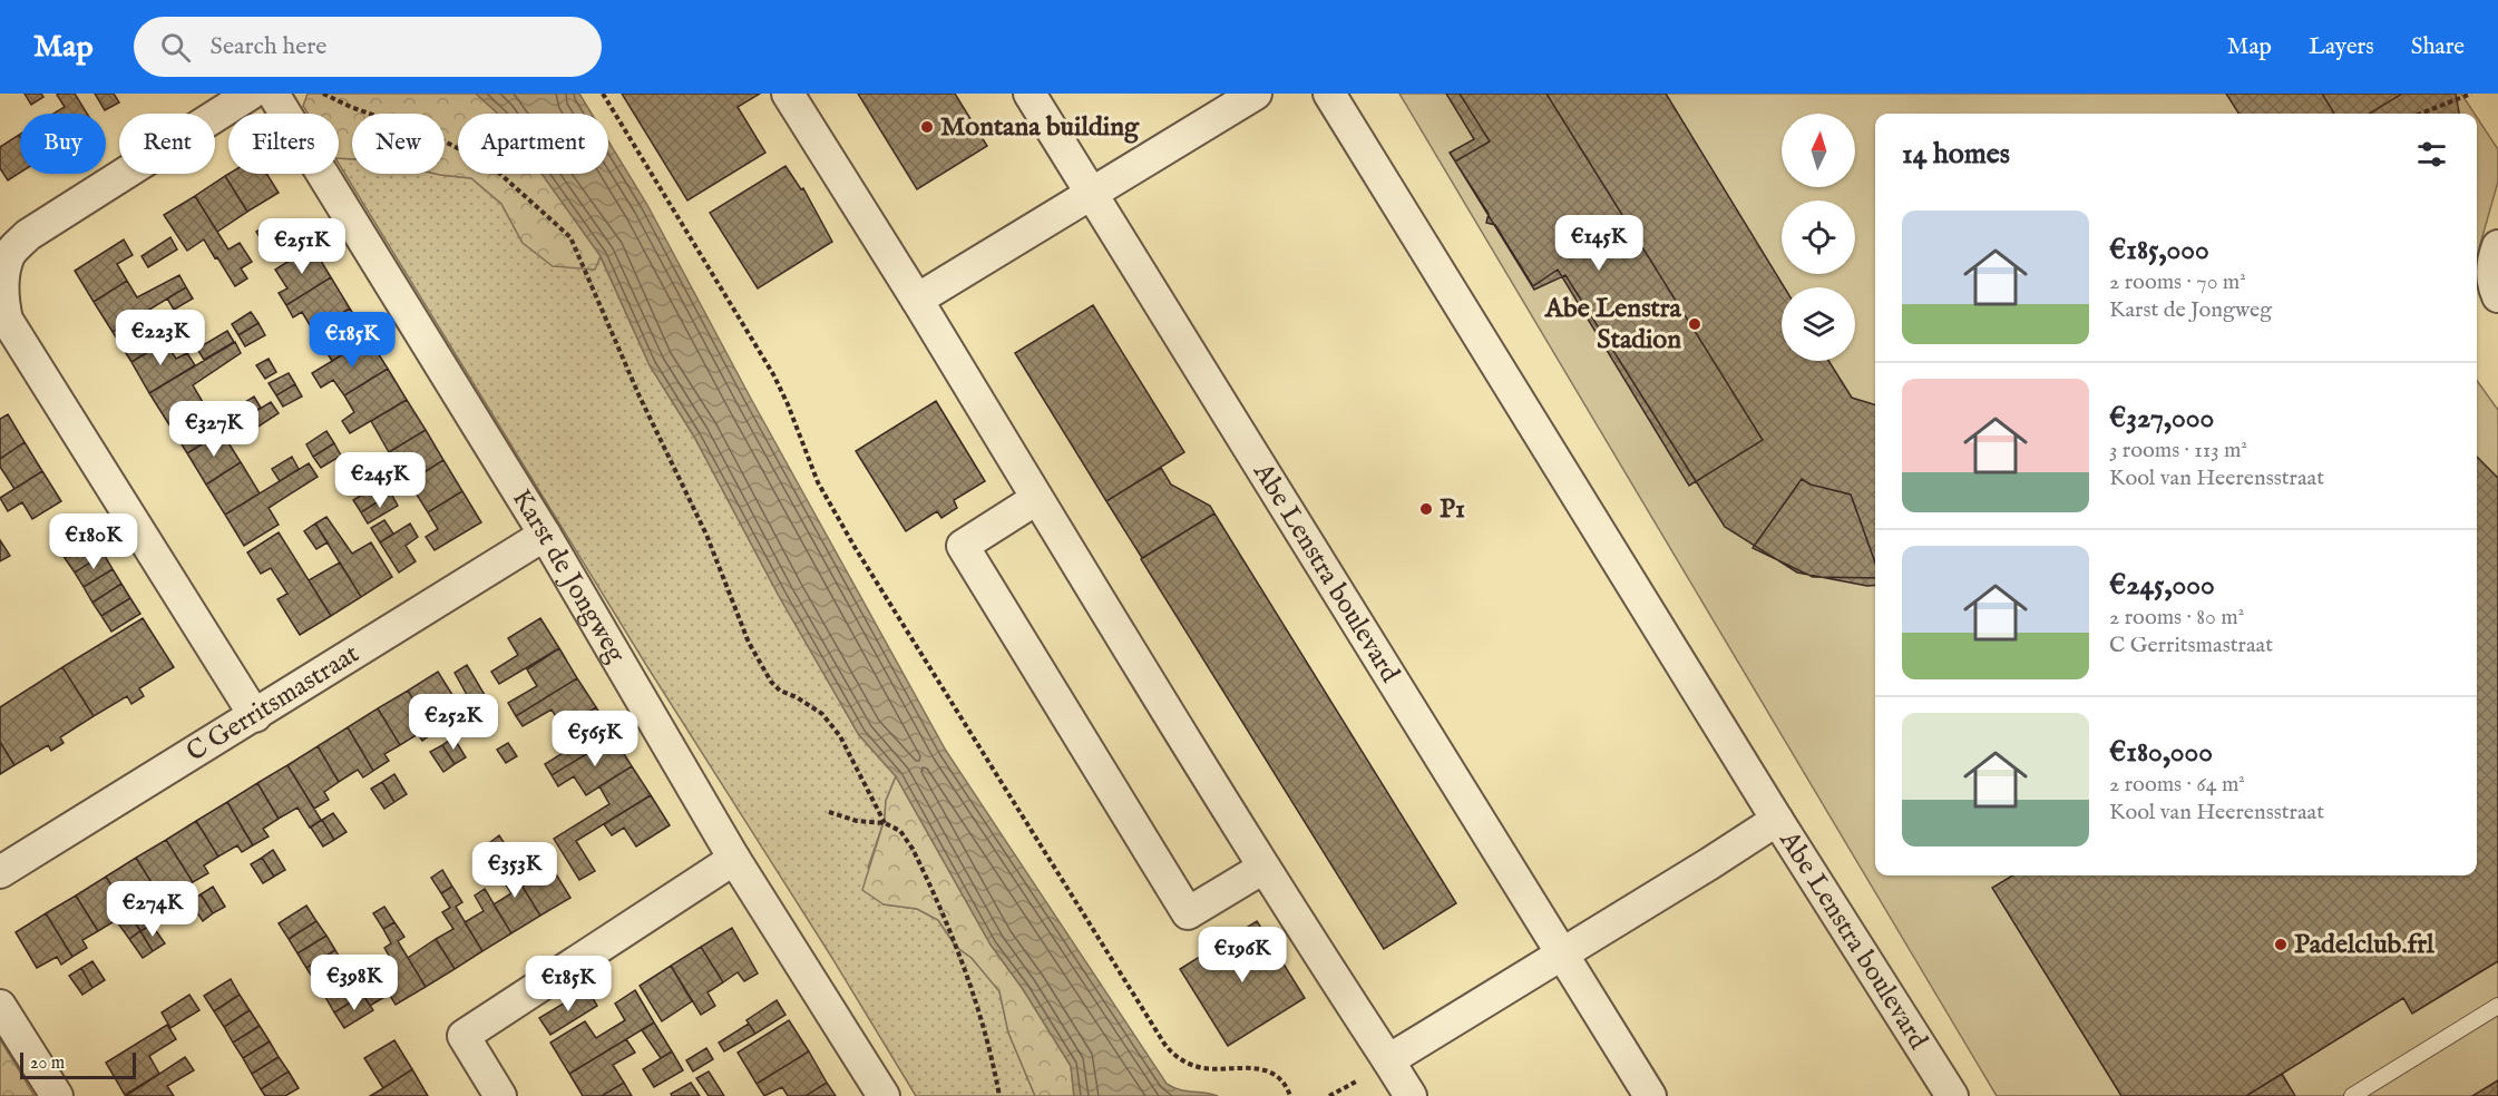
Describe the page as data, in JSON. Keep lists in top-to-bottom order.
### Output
{
  "streets": {
    "street": ["Abe Lenstra boulevard", "Karst de Jongweg", "C Gerritsmastraat"]
  },
  "crossings": [
    ["Karst de Jongweg", "C Gerritsmastraat"]
  ],
  "places": [
    "Montana building",
    "Abe Lenstra Stadion",
    "P1",
    "Padelclub.frl"
  ],
  "scale_bar": "20 m",
  "north": "top",
  "page": {
    "header": "Map",
    "search": "Search here",
    "nav": ["Map", "Layers", "Share"],
    "chip": [
      "Buy",
      "Rent",
      "Filters",
      "New",
      "Apartment"
    ],
    "heading": "14 homes",
    "list": [
      {
        "name": "€185,000",
        "note": "2 rooms · 70 m² · Karst de Jongweg"
      },
      {
        "name": "€327,000",
        "note": "3 rooms · 113 m² · Kool van Heerensstraat"
      },
      {
        "name": "€245,000",
        "note": "2 rooms · 80 m² · C Gerritsmastraat"
      },
      {
        "name": "€180,000",
        "note": "2 rooms · 64 m² · Kool van Heerensstraat"
      }
    ],
    "price": [
      "€145K",
      "€251K",
      "€223K",
      "€185K",
      "€327K",
      "€245K",
      "€180K",
      "€252K",
      "€565K",
      "€353K",
      "€274K",
      "€196K",
      "€398K",
      "€185K"
    ],
    "scale": "20 m"
  }
}
